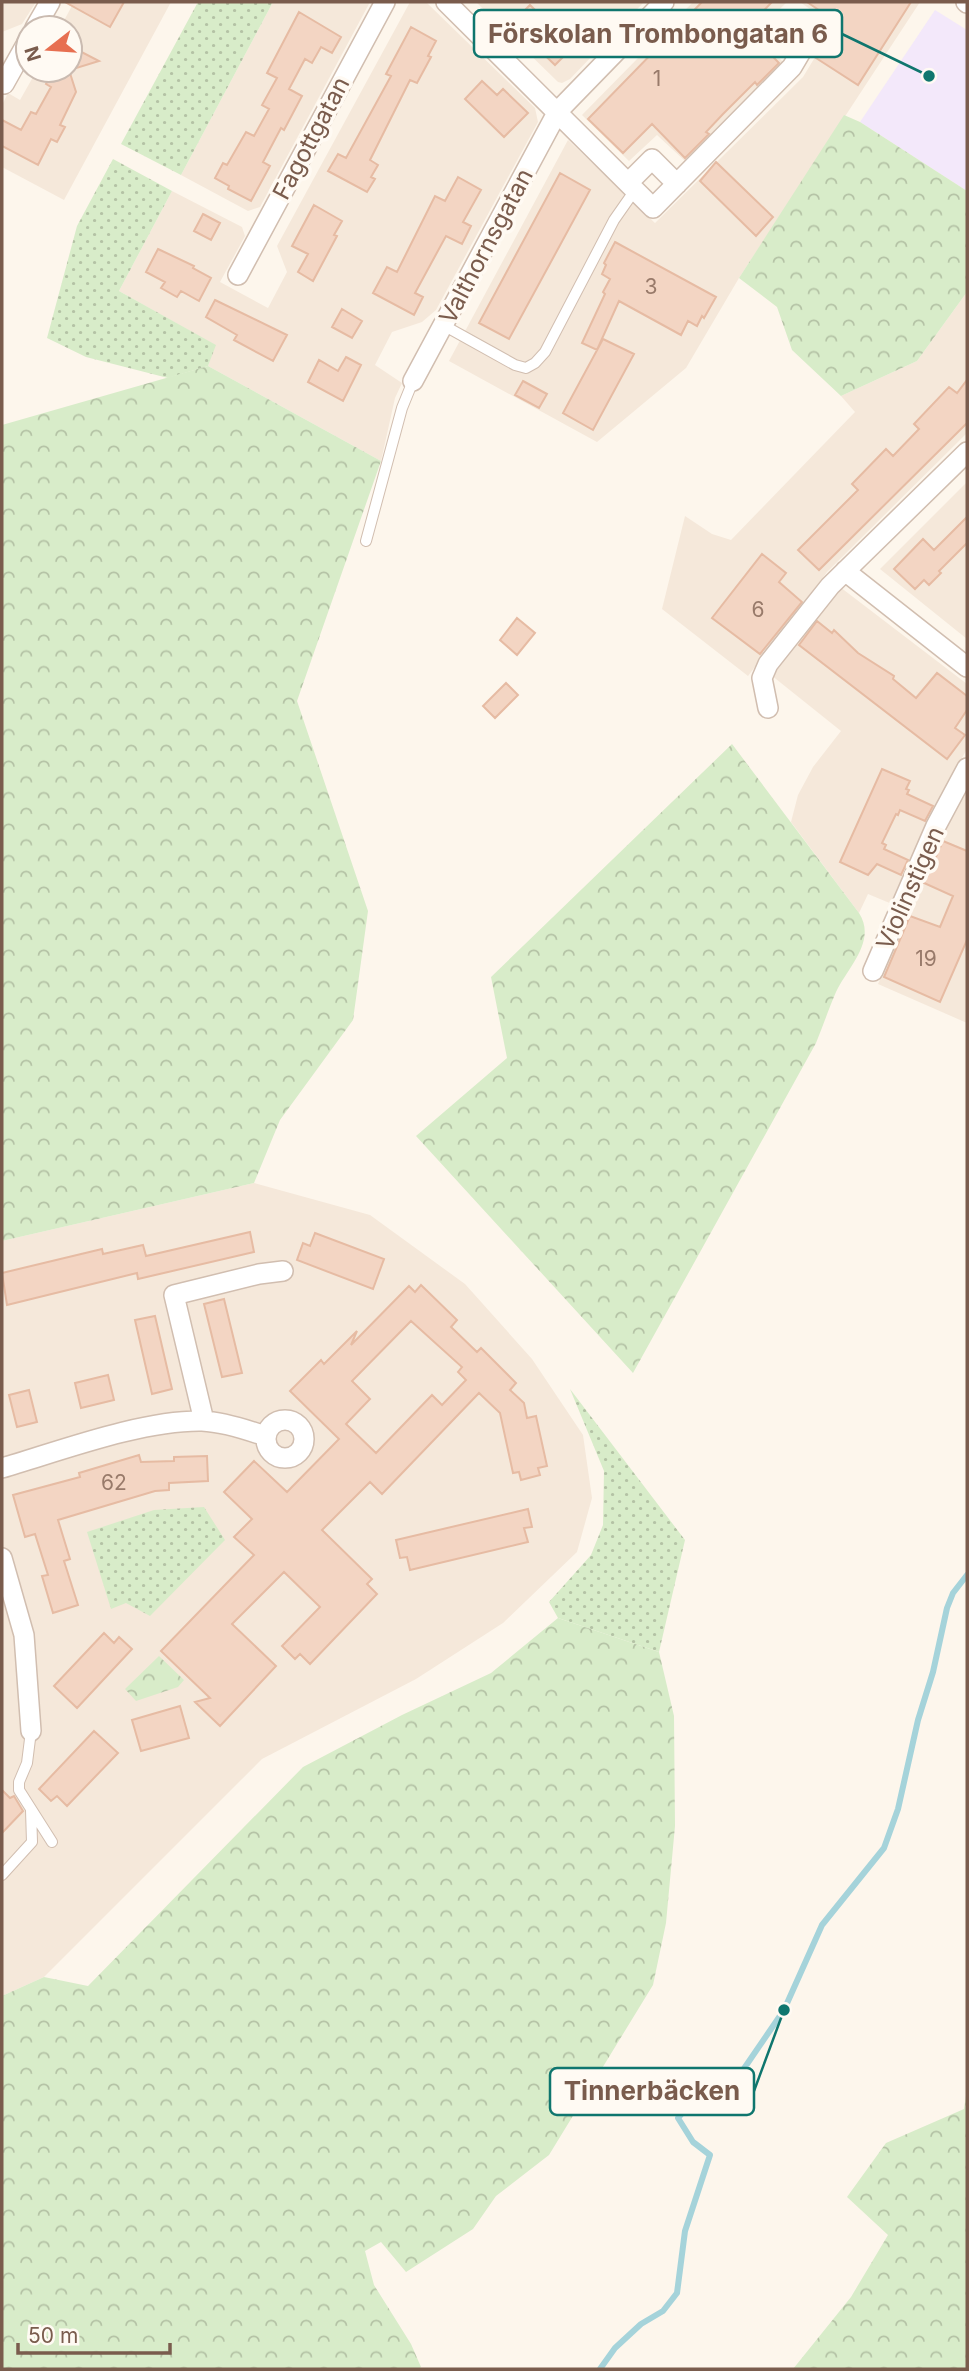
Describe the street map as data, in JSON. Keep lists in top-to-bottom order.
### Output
{
  "streets": {
    "street": ["Fagottgatan", "Valthornsgatan", "Violinstigen"]
  },
  "places": ["Förskolan Trombongatan 6", "Tinnerbäcken"],
  "house_numbers": [
    "1",
    "3",
    "6",
    "19",
    "62"
  ],
  "scale_bar": "50 m",
  "north": "left"
}
